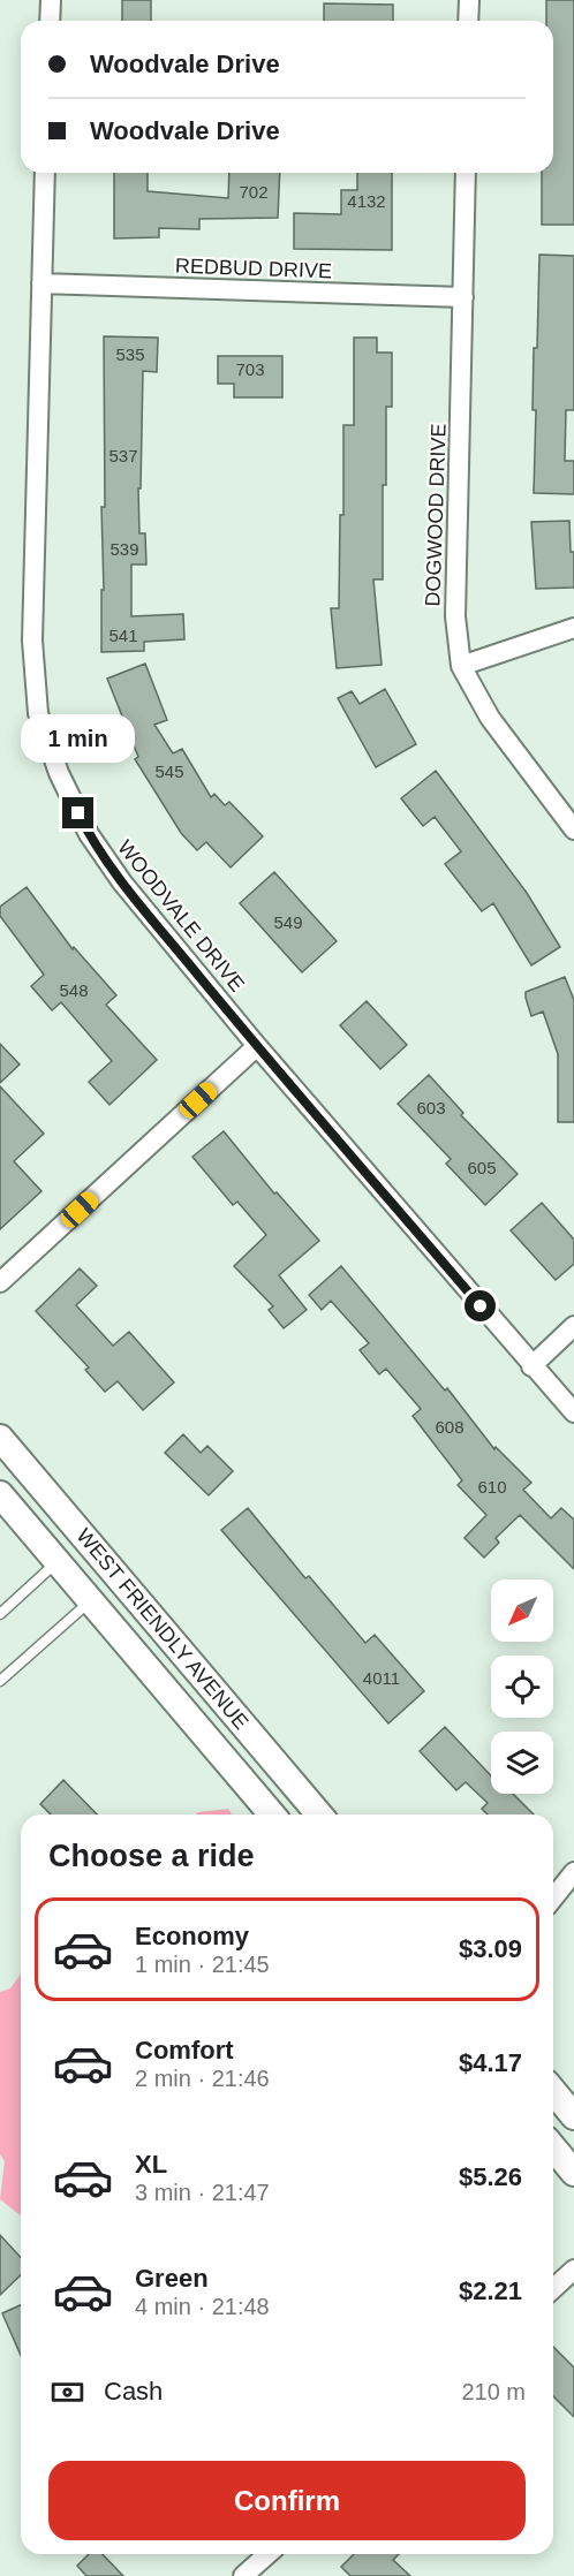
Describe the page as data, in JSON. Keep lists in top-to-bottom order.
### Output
{
  "streets": {
    "main road": ["WEST FRIENDLY AVENUE"],
    "street": ["REDBUD DRIVE", "DOGWOOD DRIVE", "WOODVALE DRIVE"]
  },
  "crossings": [
    ["REDBUD DRIVE", "DOGWOOD DRIVE"],
    ["REDBUD DRIVE", "WOODVALE DRIVE"]
  ],
  "house_numbers": [
    "702",
    "4132",
    "535",
    "703",
    "537",
    "539",
    "541",
    "545",
    "549",
    "548",
    "603",
    "605",
    "608",
    "610",
    "4011"
  ],
  "north": "bottom left",
  "page": {
    "banner": ["Woodvale Drive", "Woodvale Drive"],
    "bubble": "1 min",
    "heading": "Choose a ride",
    "list": [
      {
        "name": "Economy",
        "note": "1 min · 21:45",
        "value": "$3.09"
      },
      {
        "name": "Comfort",
        "note": "2 min · 21:46",
        "value": "$4.17"
      },
      {
        "name": "XL",
        "note": "3 min · 21:47",
        "value": "$5.26"
      },
      {
        "name": "Green",
        "note": "4 min · 21:48",
        "value": "$2.21"
      }
    ],
    "pay": ["Cash", "210 m"],
    "buttons": "Confirm"
  }
}
